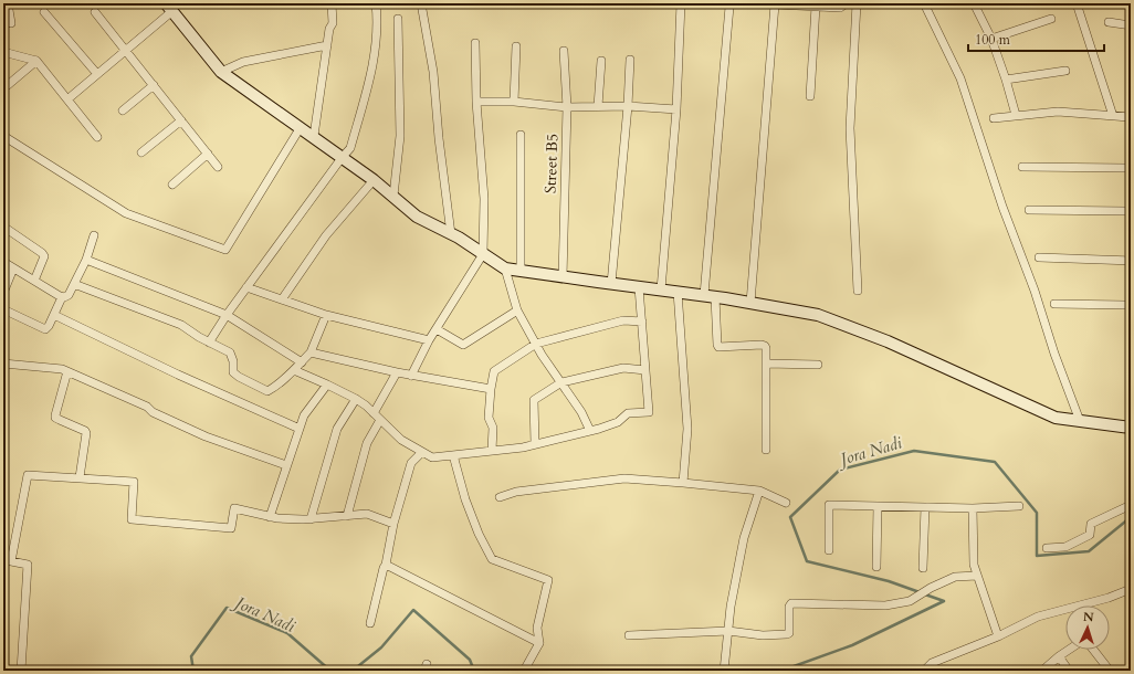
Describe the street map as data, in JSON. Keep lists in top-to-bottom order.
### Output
{
  "streets": {
    "street": ["Street B5"]
  },
  "water": ["Jora Nadi"],
  "scale_bar": "100 m",
  "north": "top"
}
